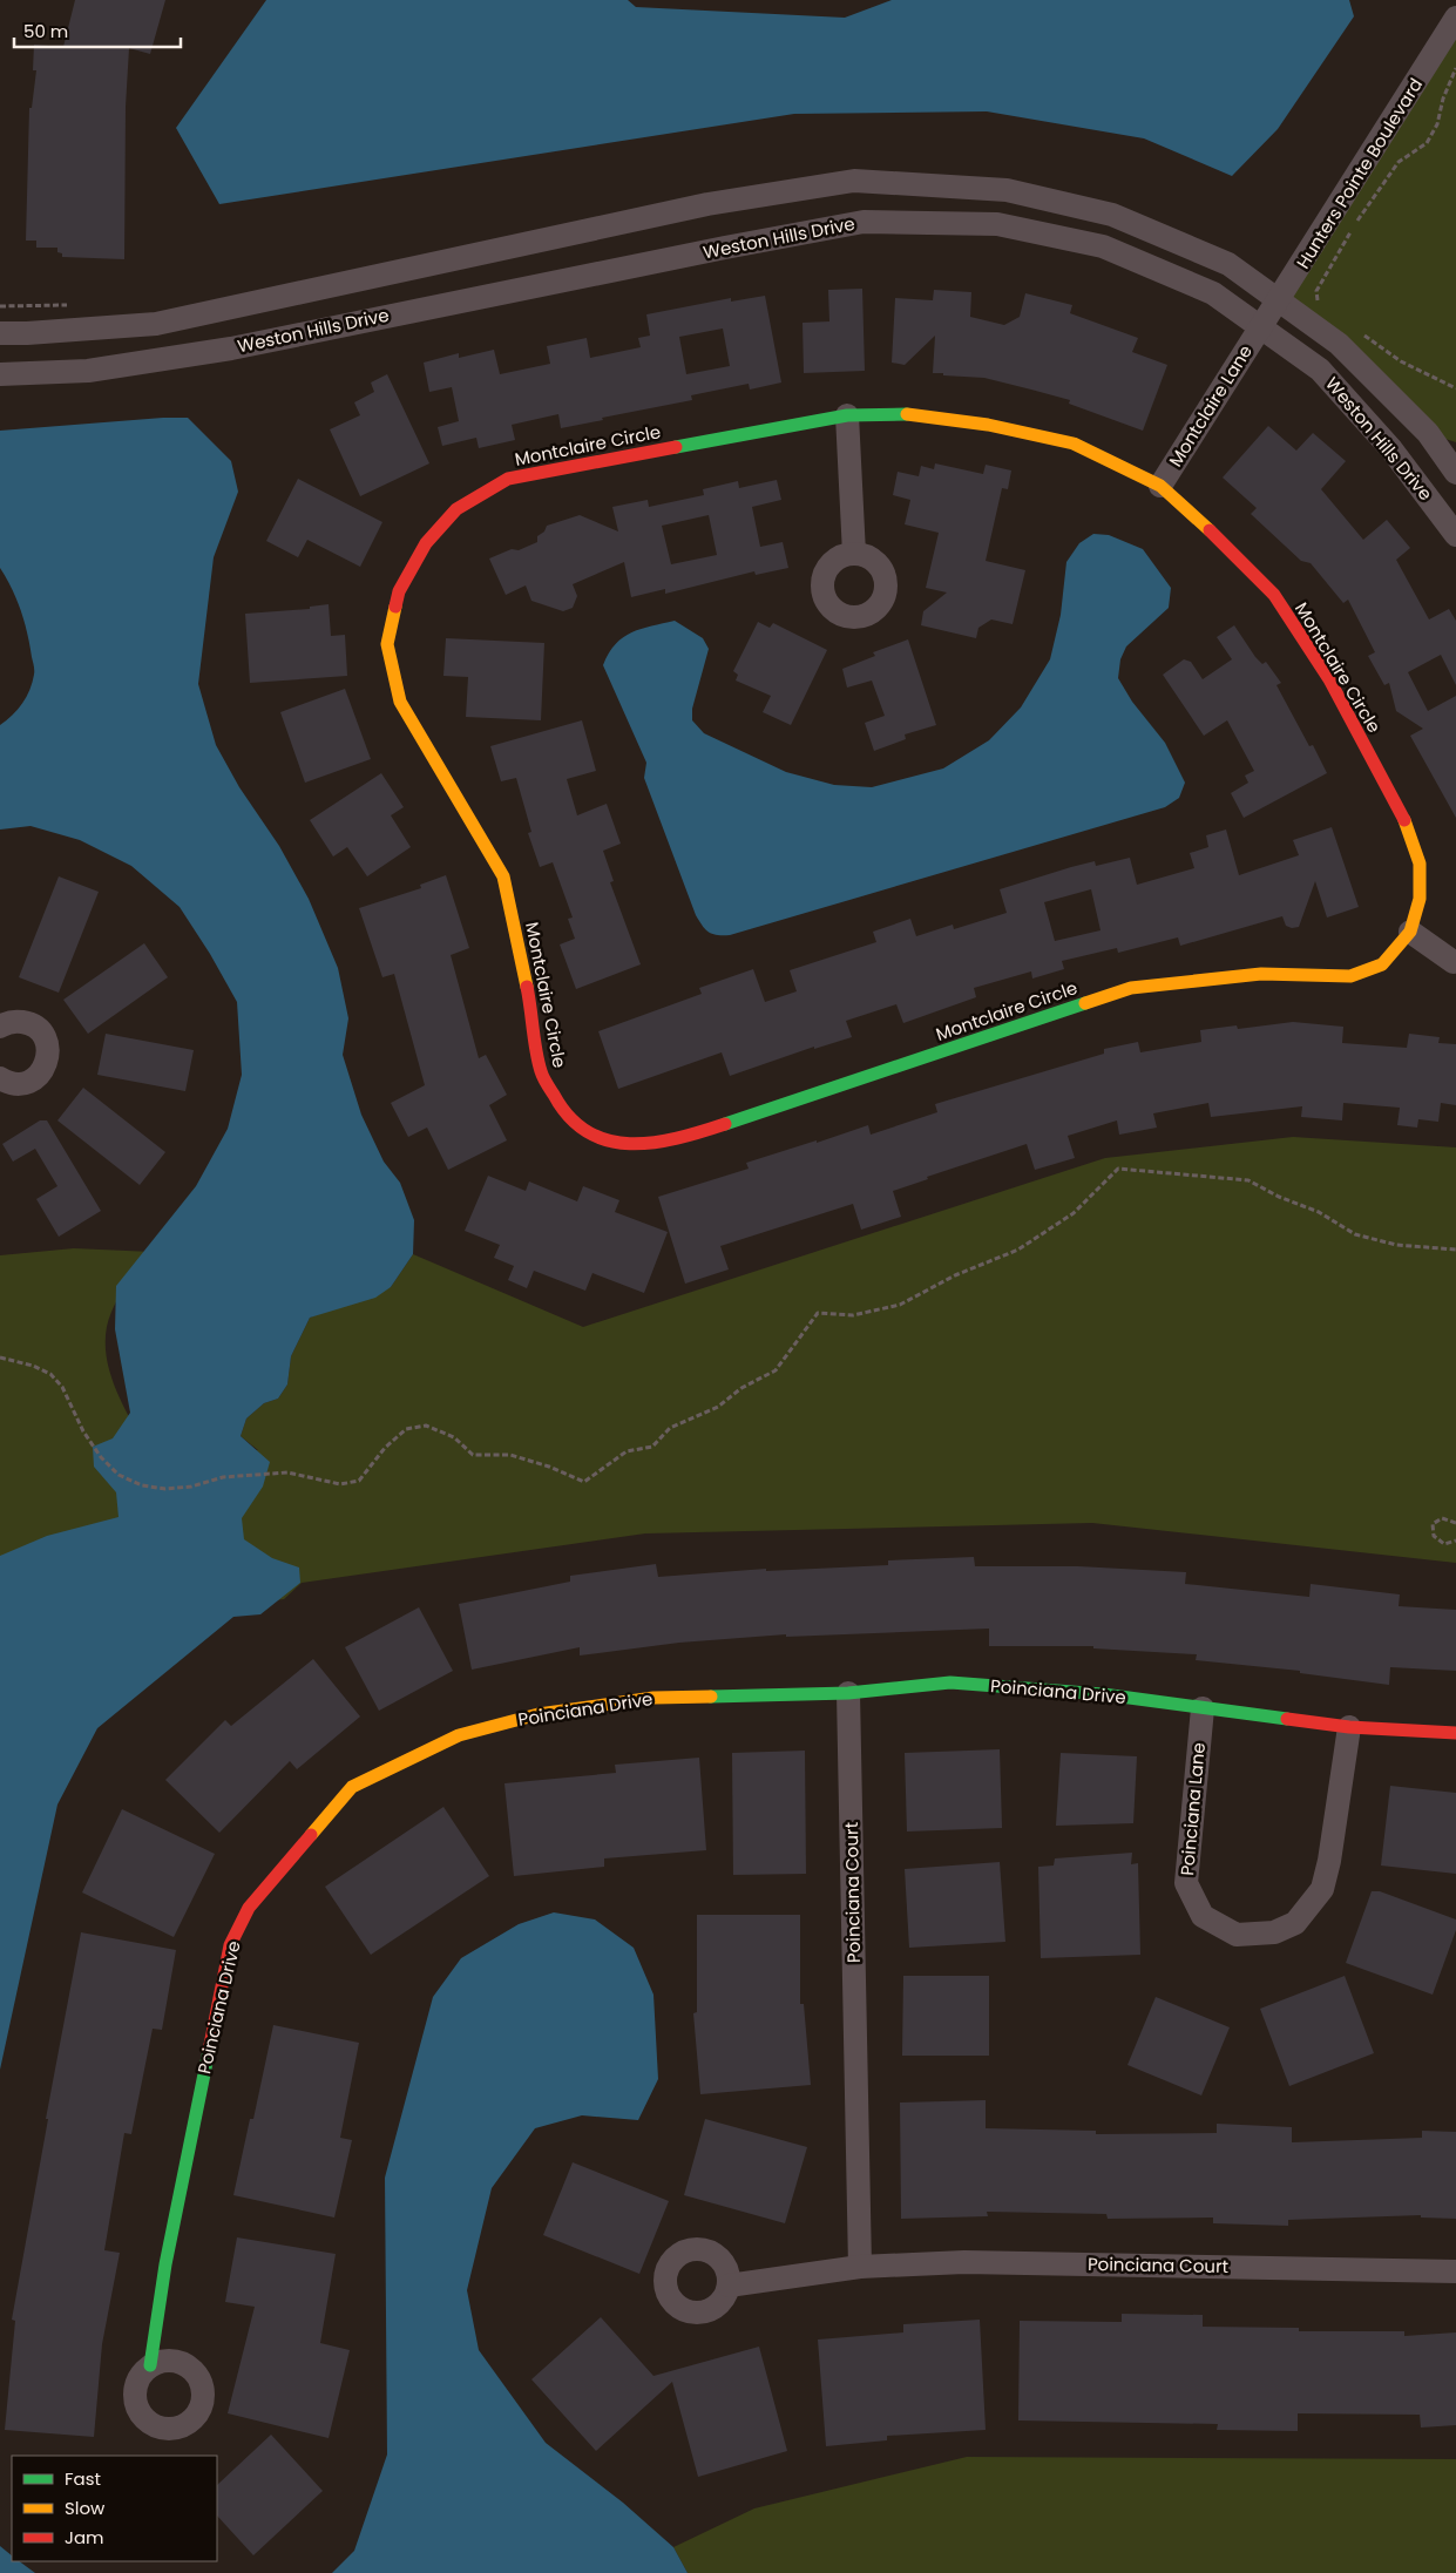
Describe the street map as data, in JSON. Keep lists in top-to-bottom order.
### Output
{
  "streets": {
    "street": [
      "Hunters Pointe Boulevard",
      "Weston Hills Drive",
      "Montclaire Lane",
      "Montclaire Circle",
      "Poinciana Drive",
      "Poinciana Lane",
      "Poinciana Court"
    ]
  },
  "crossings": [
    ["Hunters Pointe Boulevard", "Weston Hills Drive"],
    ["Hunters Pointe Boulevard", "Montclaire Lane"],
    ["Weston Hills Drive", "Montclaire Lane"],
    ["Montclaire Lane", "Montclaire Circle"],
    ["Poinciana Drive", "Poinciana Lane"],
    ["Poinciana Drive", "Poinciana Court"]
  ],
  "legend": ["Fast", "Slow", "Jam"],
  "scale_bar": "50 m"
}
